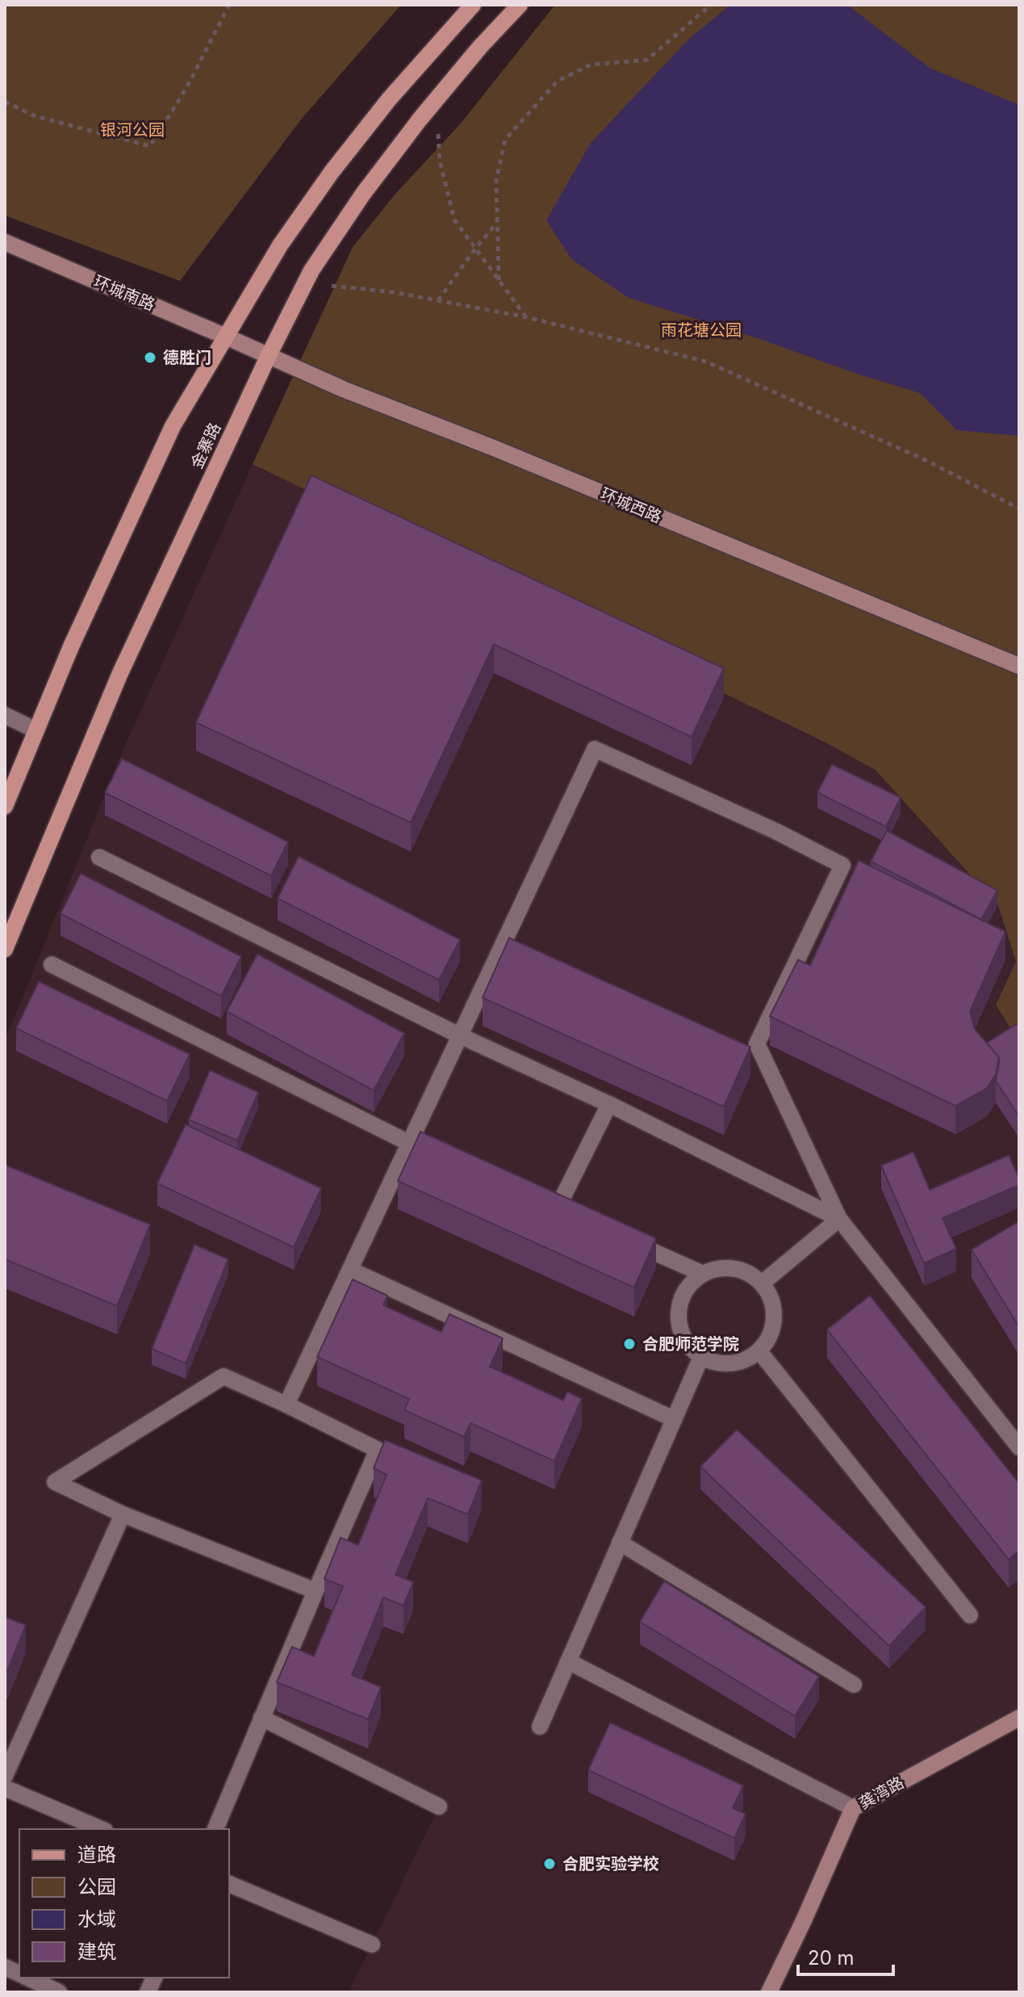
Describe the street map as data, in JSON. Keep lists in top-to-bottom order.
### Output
{
  "streets": {
    "main road": ["金寨路"],
    "street": ["环城南路", "环城西路", "龚湾路"]
  },
  "crossings": [
    ["环城南路", "环城西路"],
    ["金寨路", "环城西路"]
  ],
  "parks": ["银河公园", "雨花塘公园"],
  "places": ["德胜门", "合肥师范学院", "合肥实验学校"],
  "legend": [
    "道路",
    "公园",
    "水域",
    "建筑"
  ],
  "scale_bar": "20 m"
}
